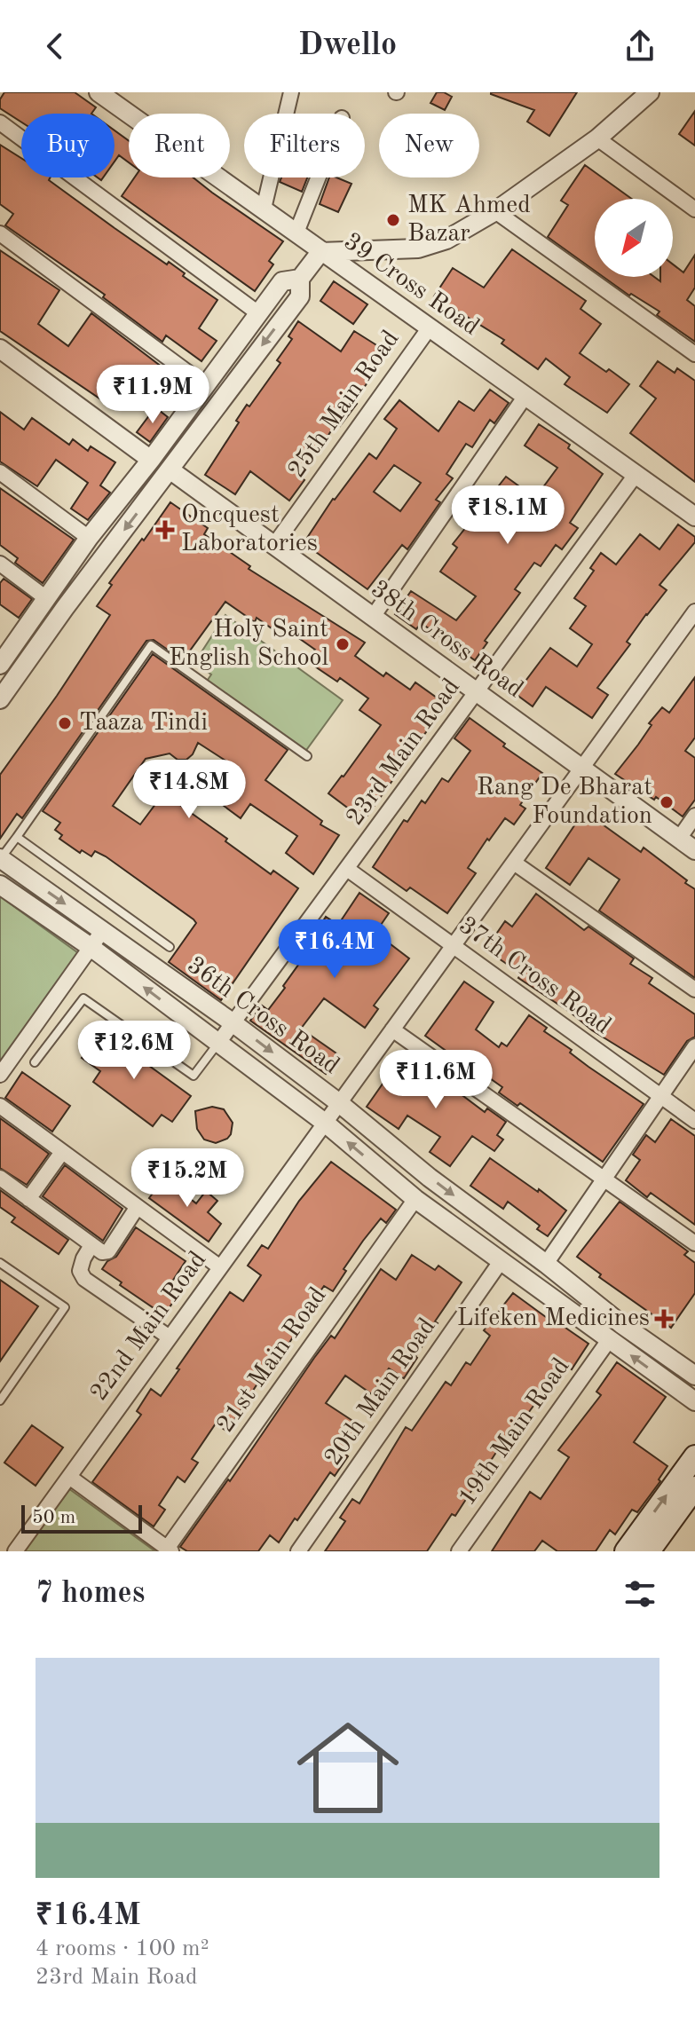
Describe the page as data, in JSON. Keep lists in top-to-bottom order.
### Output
{
  "streets": {
    "street": [
      "39 Cross Road",
      "25th Main Road",
      "38th Cross Road",
      "23rd Main Road",
      "37th Cross Road",
      "36th Cross Road",
      "22nd Main Road",
      "21st Main Road",
      "20th Main Road",
      "19th Main Road"
    ]
  },
  "crossings": [
    ["39 Cross Road", "25th Main Road"],
    ["39 Cross Road", "23rd Main Road"],
    ["25th Main Road", "38th Cross Road"],
    ["38th Cross Road", "23rd Main Road"],
    ["38th Cross Road", "22nd Main Road"],
    ["23rd Main Road", "37th Cross Road"],
    ["23rd Main Road", "36th Cross Road"],
    ["37th Cross Road", "22nd Main Road"],
    ["36th Cross Road", "22nd Main Road"],
    ["36th Cross Road", "21st Main Road"],
    ["36th Cross Road", "20th Main Road"],
    ["36th Cross Road", "19th Main Road"]
  ],
  "places": {
    "other": [
      "MK Ahmed Bazar",
      "Holy Saint English School",
      "Taaza Tindi",
      "Rang De Bharat Foundation"
    ],
    "health": ["Oncquest Laboratories", "Lifeken Medicines"]
  },
  "scale_bar": "50 m",
  "north": "bottom left",
  "page": {
    "header": "Dwello",
    "chip": [
      "Buy",
      "Rent",
      "Filters",
      "New"
    ],
    "price": [
      "₹11.9M",
      "₹18.1M",
      "₹14.8M",
      "₹16.4M",
      "₹12.6M",
      "₹11.6M",
      "₹15.2M"
    ],
    "scale": "50 m",
    "heading": "7 homes",
    "list": [
      {
        "name": "₹16.4M",
        "note": "4 rooms · 100 m² · 23rd Main Road"
      }
    ]
  }
}
